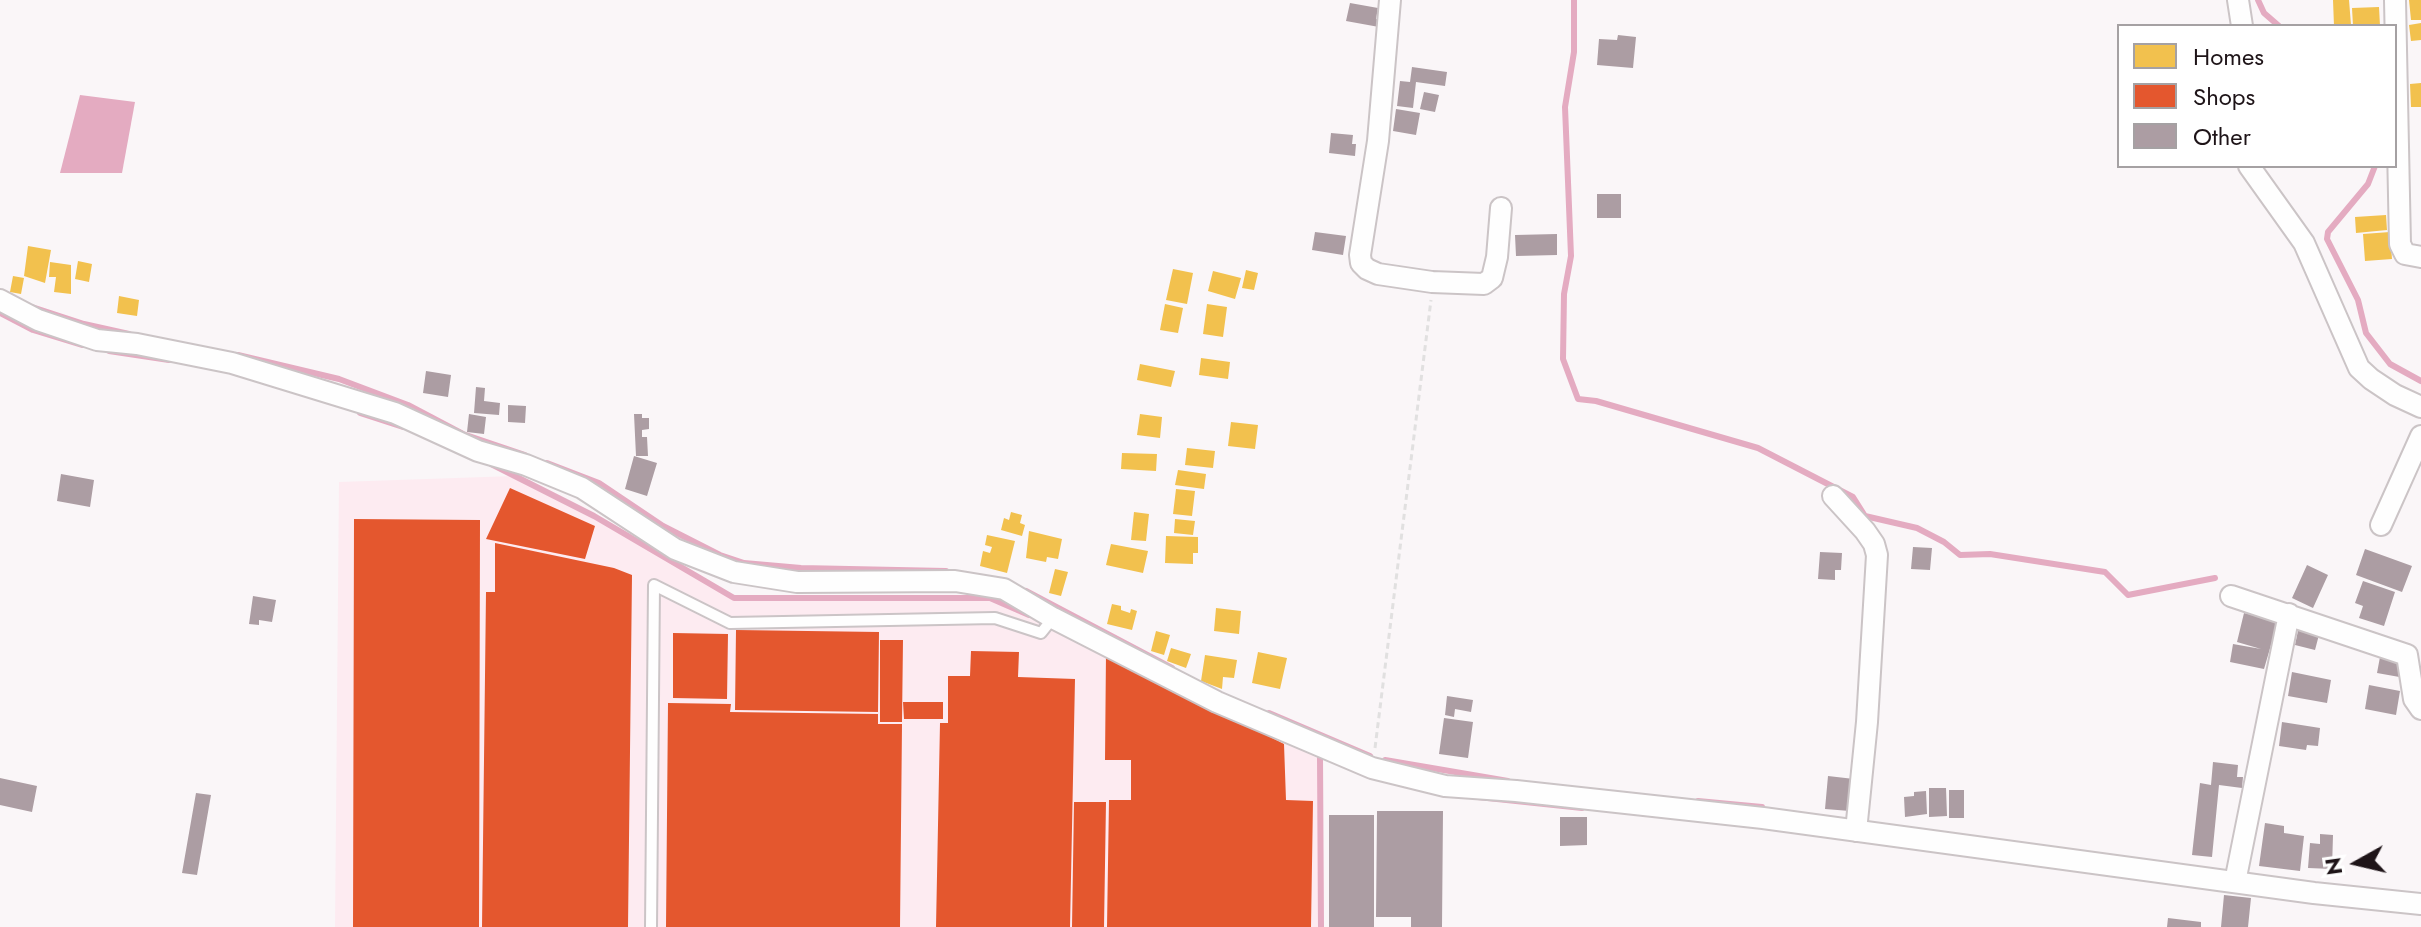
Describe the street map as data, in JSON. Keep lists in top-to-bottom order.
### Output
{
  "legend": ["Homes", "Shops", "Other"],
  "north": "left"
}
